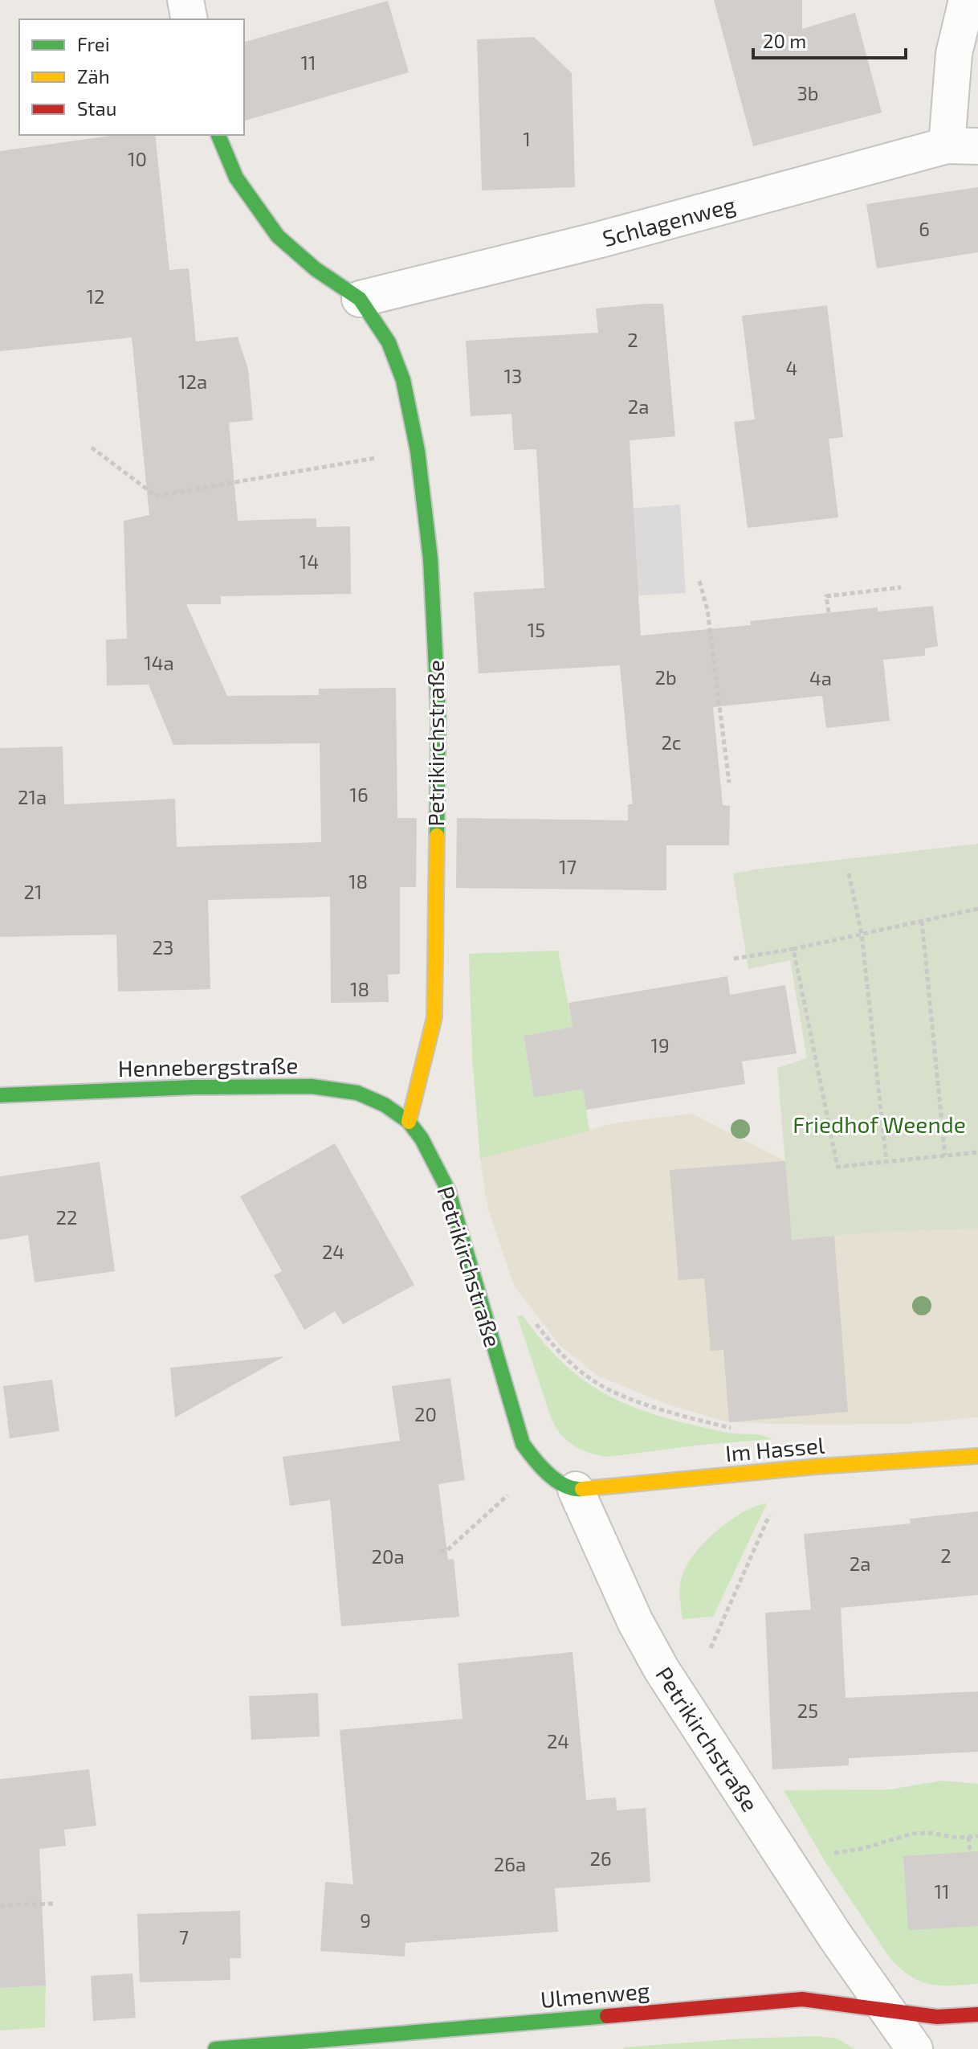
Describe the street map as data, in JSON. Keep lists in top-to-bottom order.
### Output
{
  "streets": {
    "street": [
      "Schlagenweg",
      "Petrikirchstraße",
      "Hennebergstraße",
      "Im Hassel",
      "Ulmenweg"
    ]
  },
  "crossings": [
    ["Schlagenweg", "Petrikirchstraße"],
    ["Petrikirchstraße", "Hennebergstraße"],
    ["Petrikirchstraße", "Im Hassel"],
    ["Petrikirchstraße", "Ulmenweg"]
  ],
  "parks": ["Friedhof Weende"],
  "house_numbers": [
    "11",
    "3b",
    "1",
    "10",
    "6",
    "12",
    "2",
    "4",
    "13",
    "12a",
    "2a",
    "14",
    "15",
    "14a",
    "2b",
    "4a",
    "2c",
    "16",
    "21a",
    "17",
    "18",
    "21",
    "23",
    "18",
    "19",
    "22",
    "24",
    "20",
    "2",
    "20a",
    "2a",
    "25",
    "24",
    "26",
    "26a",
    "11",
    "9",
    "7"
  ],
  "legend": ["Frei", "Zäh", "Stau"],
  "scale_bar": "20 m"
}
